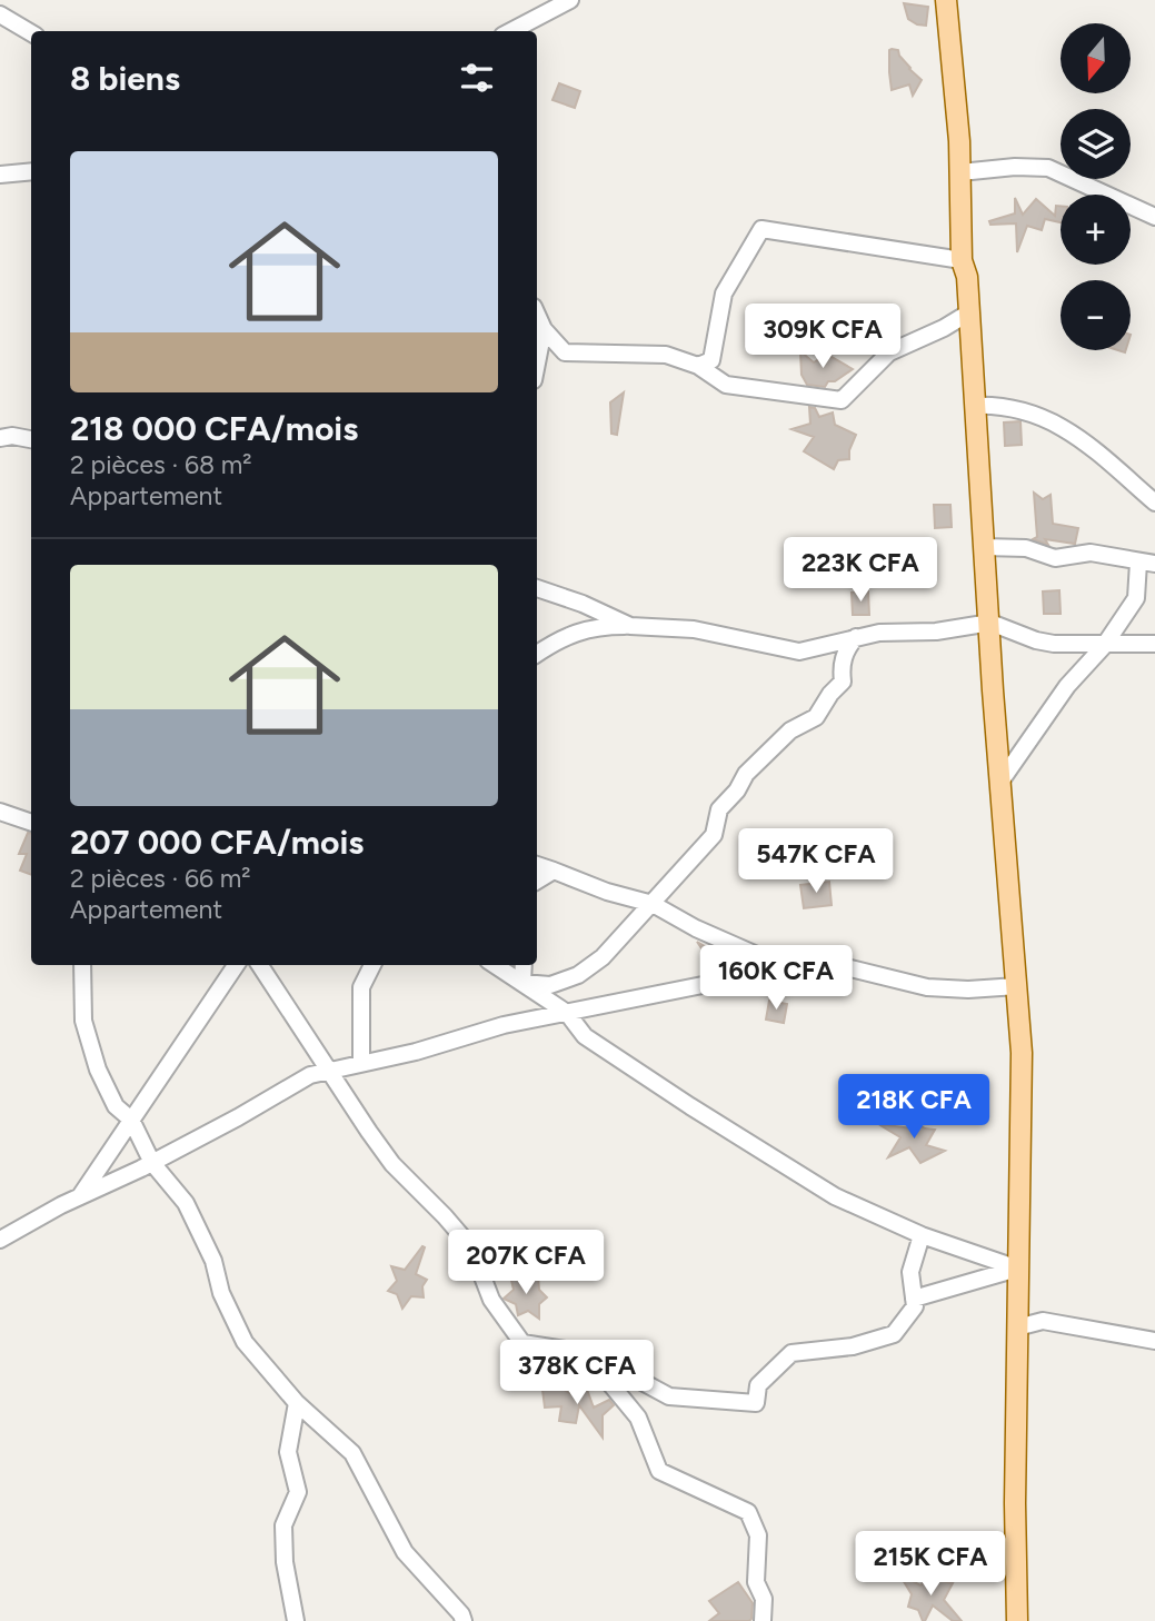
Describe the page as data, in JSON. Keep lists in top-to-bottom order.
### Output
{
  "north": "bottom",
  "page": {
    "map_buttons": ["+", "−"],
    "heading": "8 biens",
    "list": [
      {
        "name": "218 000 CFA/mois",
        "note": "2 pièces · 68 m² · Appartement"
      },
      {
        "name": "207 000 CFA/mois",
        "note": "2 pièces · 66 m² · Appartement"
      }
    ],
    "price": [
      "309K CFA",
      "223K CFA",
      "547K CFA",
      "160K CFA",
      "218K CFA",
      "207K CFA",
      "378K CFA",
      "215K CFA"
    ]
  }
}
